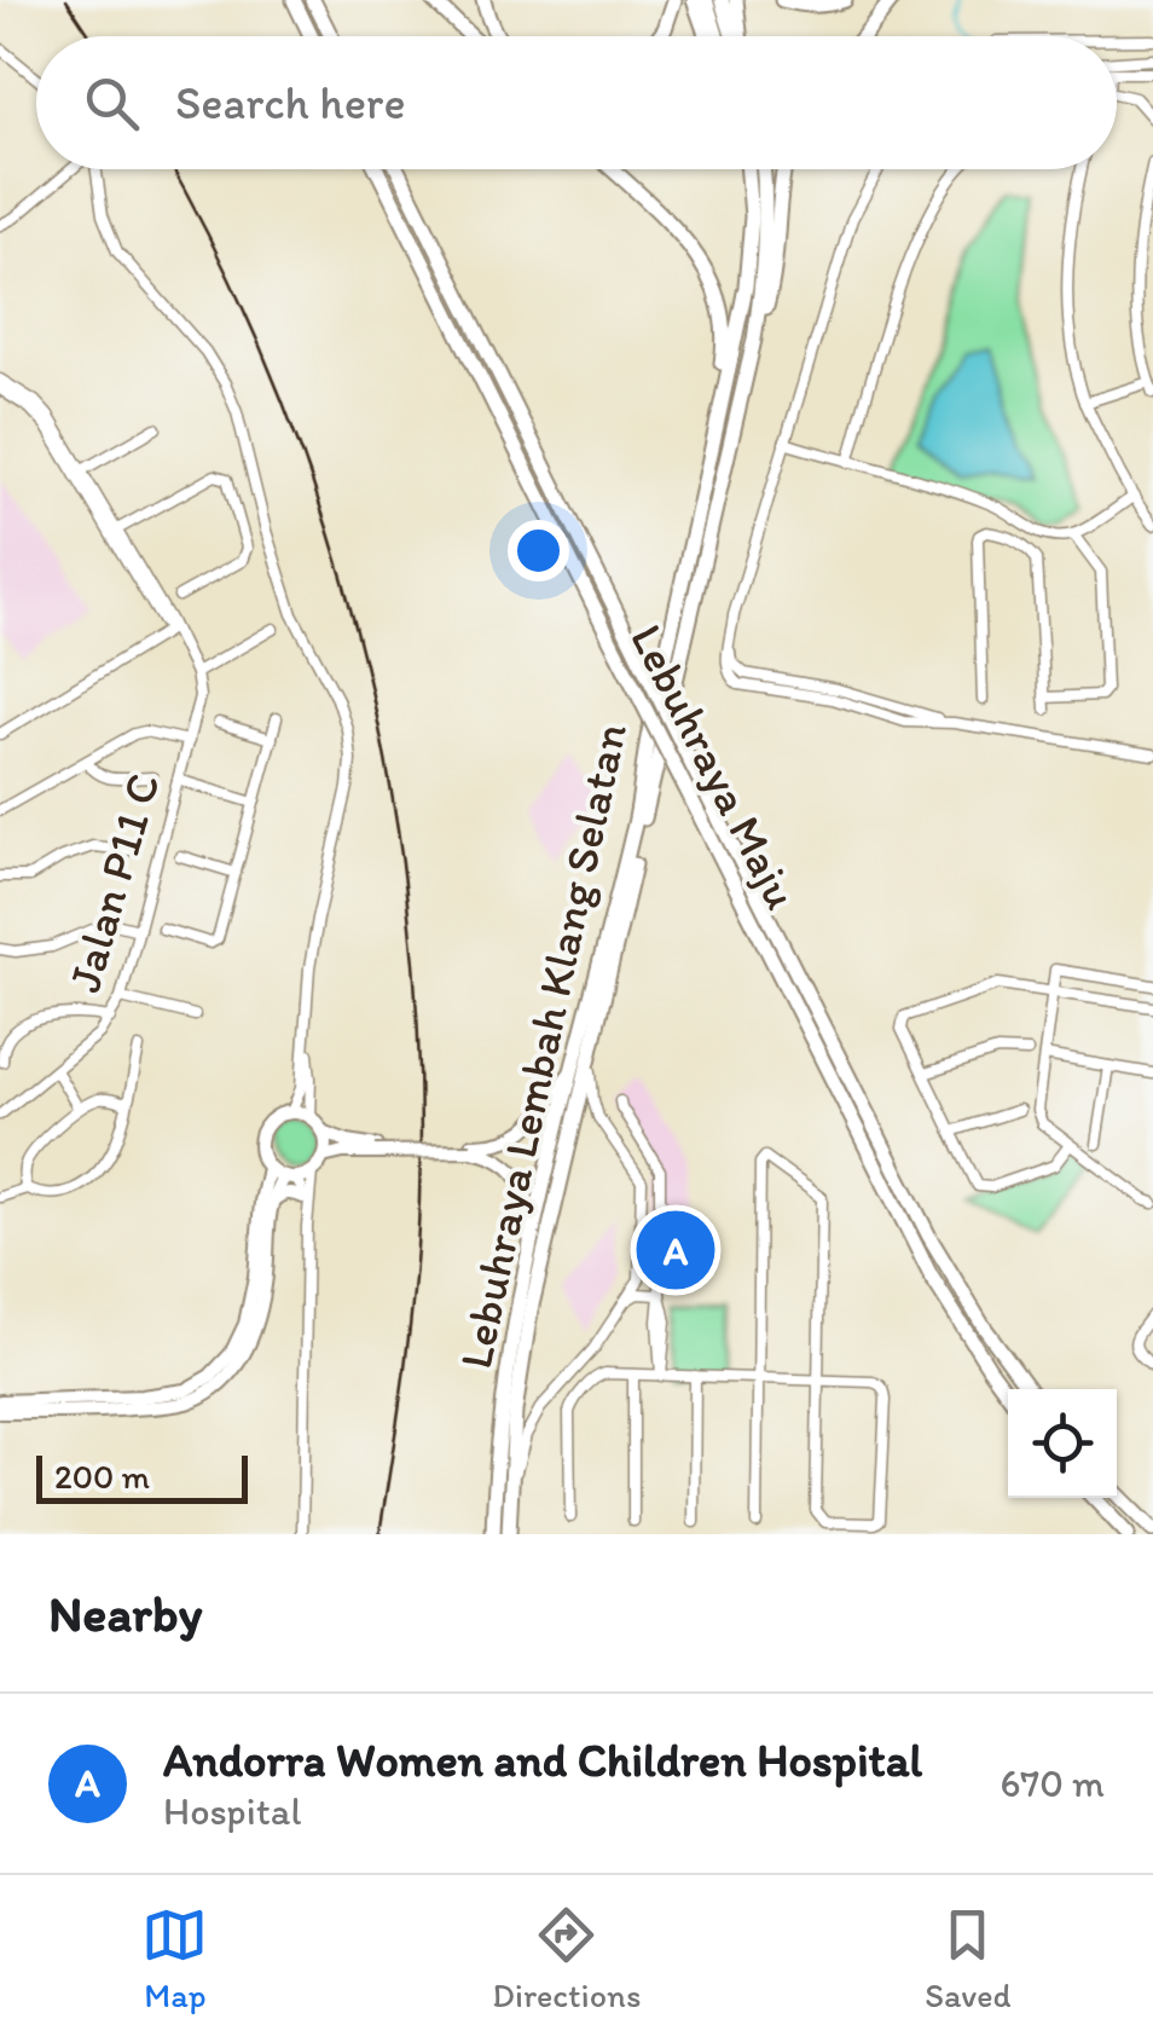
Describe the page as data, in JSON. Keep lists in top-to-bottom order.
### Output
{
  "streets": {
    "highway": ["Lebuhraya Maju", "Lebuhraya Lembah Klang Selatan"],
    "street": ["Jalan P11 C"]
  },
  "scale_bar": "200 m",
  "page": {
    "search": "Search here",
    "pins": "A",
    "scale": "200 m",
    "heading": "Nearby",
    "list": [
      {
        "mark": "A",
        "name": "Andorra Women and Children Hospital",
        "note": "Hospital",
        "value": "670 m"
      }
    ],
    "nav": ["Map", "Directions", "Saved"]
  }
}
